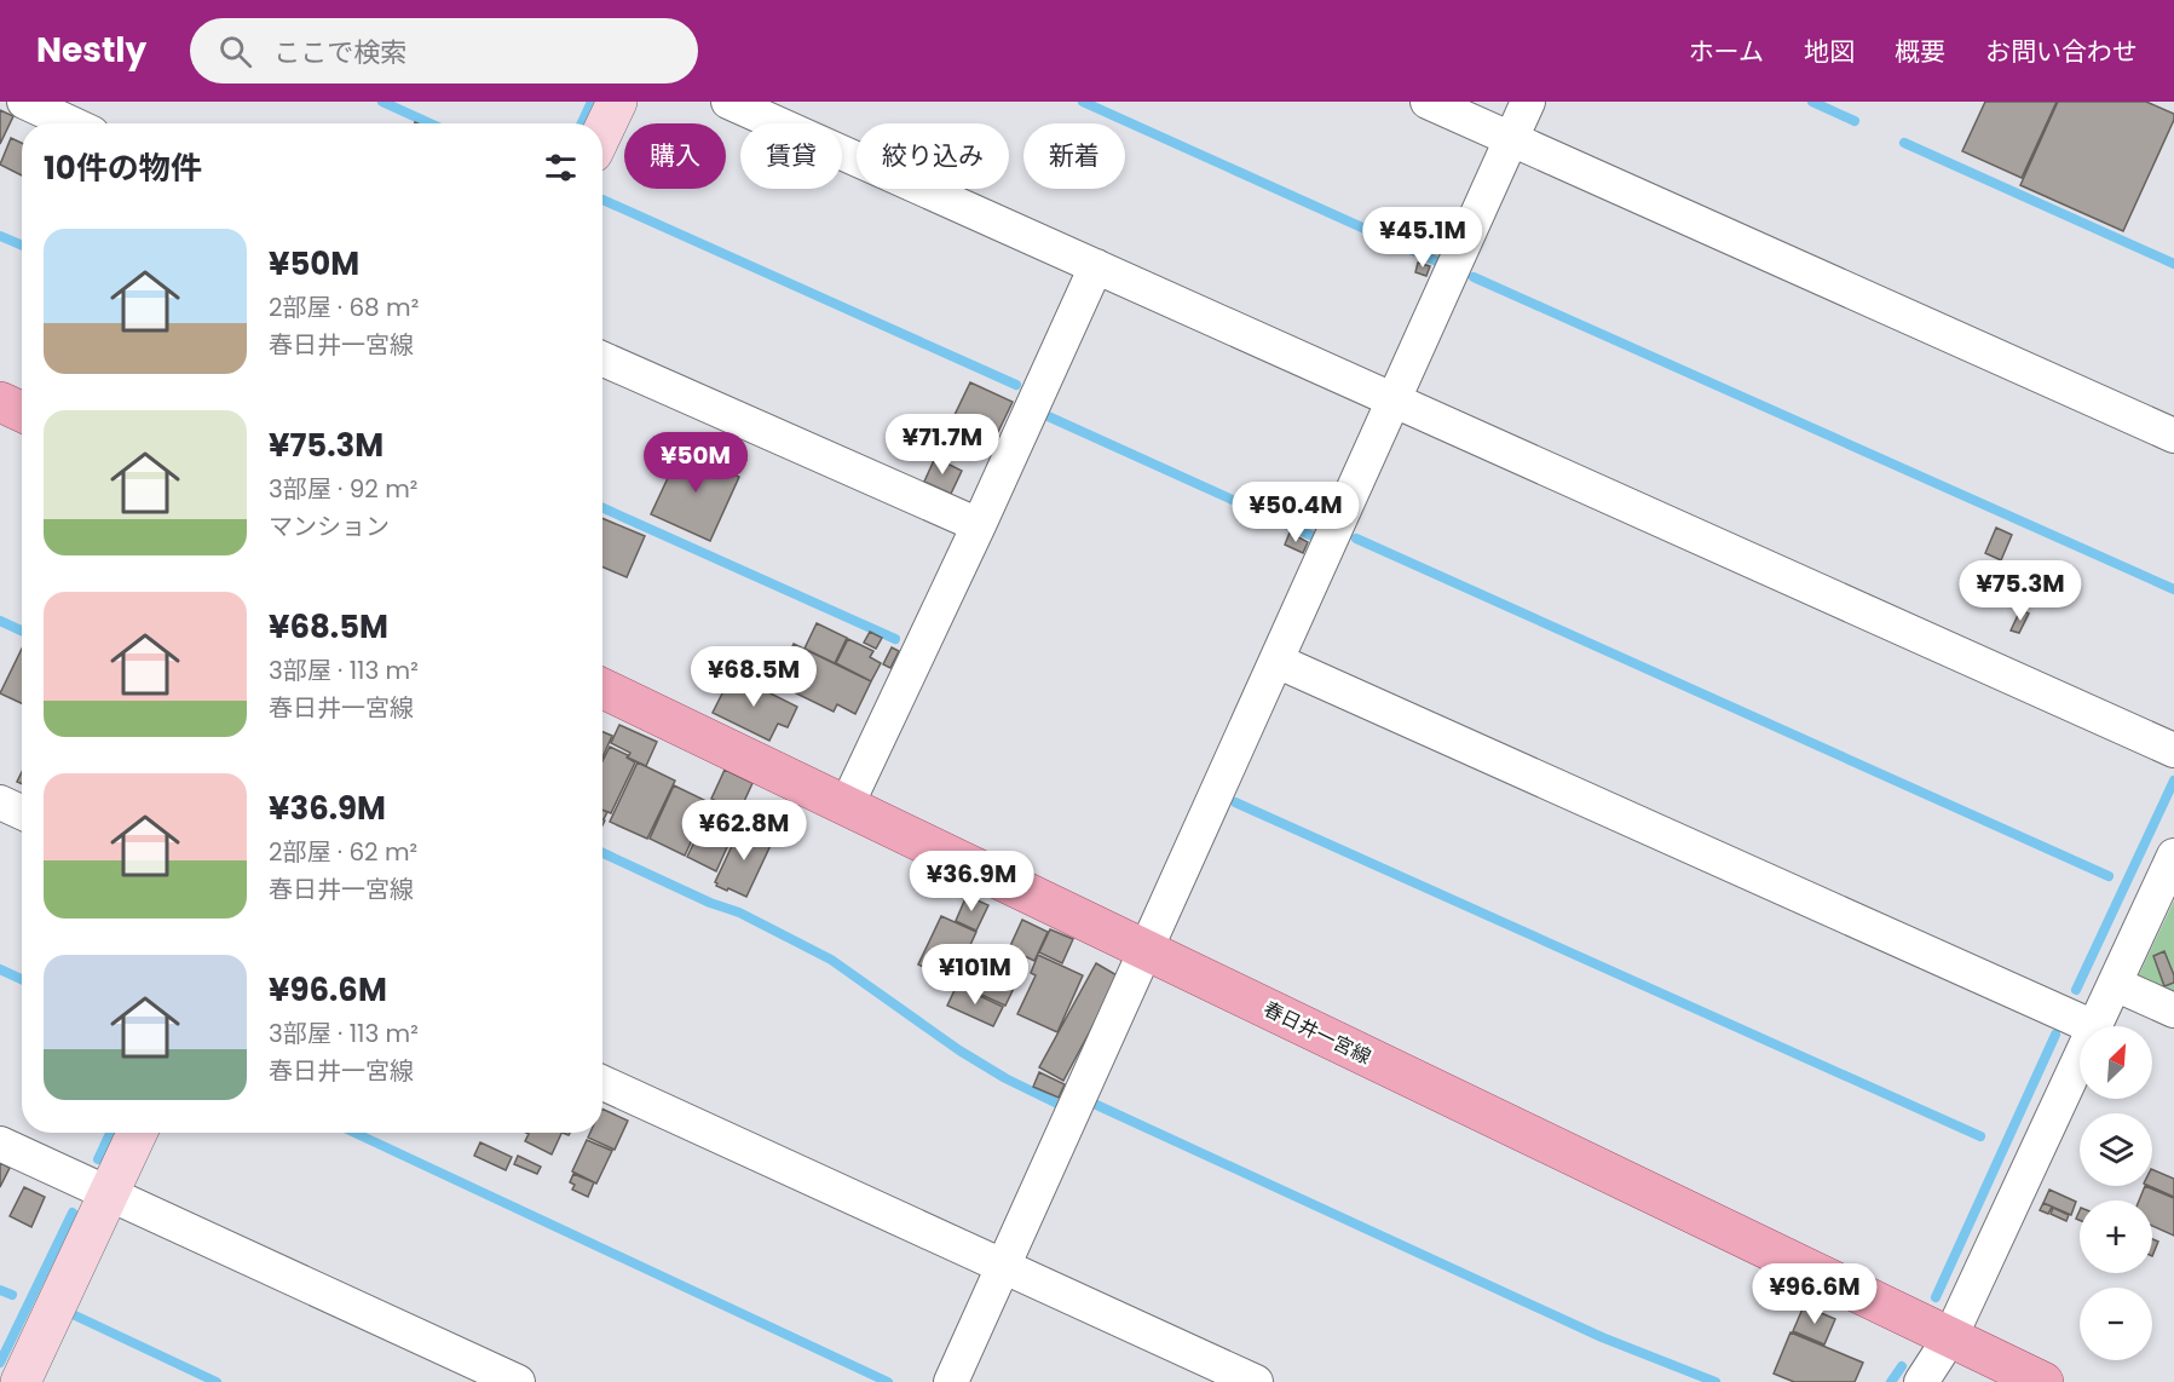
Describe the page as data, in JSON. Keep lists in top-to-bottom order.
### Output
{
  "streets": {
    "main road": ["春日井一宮線"]
  },
  "north": "top right",
  "page": {
    "header": "Nestly",
    "search": "ここで検索",
    "nav": [
      "ホーム",
      "地図",
      "概要",
      "お問い合わせ"
    ],
    "chip": [
      "購入",
      "賃貸",
      "絞り込み",
      "新着"
    ],
    "heading": "10件の物件",
    "price": [
      "¥45.1M",
      "¥71.7M",
      "¥50M",
      "¥50.4M",
      "¥75.3M",
      "¥68.5M",
      "¥62.8M",
      "¥36.9M",
      "¥101M",
      "¥96.6M"
    ],
    "list": [
      {
        "name": "¥50M",
        "note": "2部屋 · 68 m² · 春日井一宮線"
      },
      {
        "name": "¥75.3M",
        "note": "3部屋 · 92 m² · マンション"
      },
      {
        "name": "¥68.5M",
        "note": "3部屋 · 113 m² · 春日井一宮線"
      },
      {
        "name": "¥36.9M",
        "note": "2部屋 · 62 m² · 春日井一宮線"
      },
      {
        "name": "¥96.6M",
        "note": "3部屋 · 113 m² · 春日井一宮線"
      }
    ],
    "map_buttons": ["+", "−"]
  }
}
